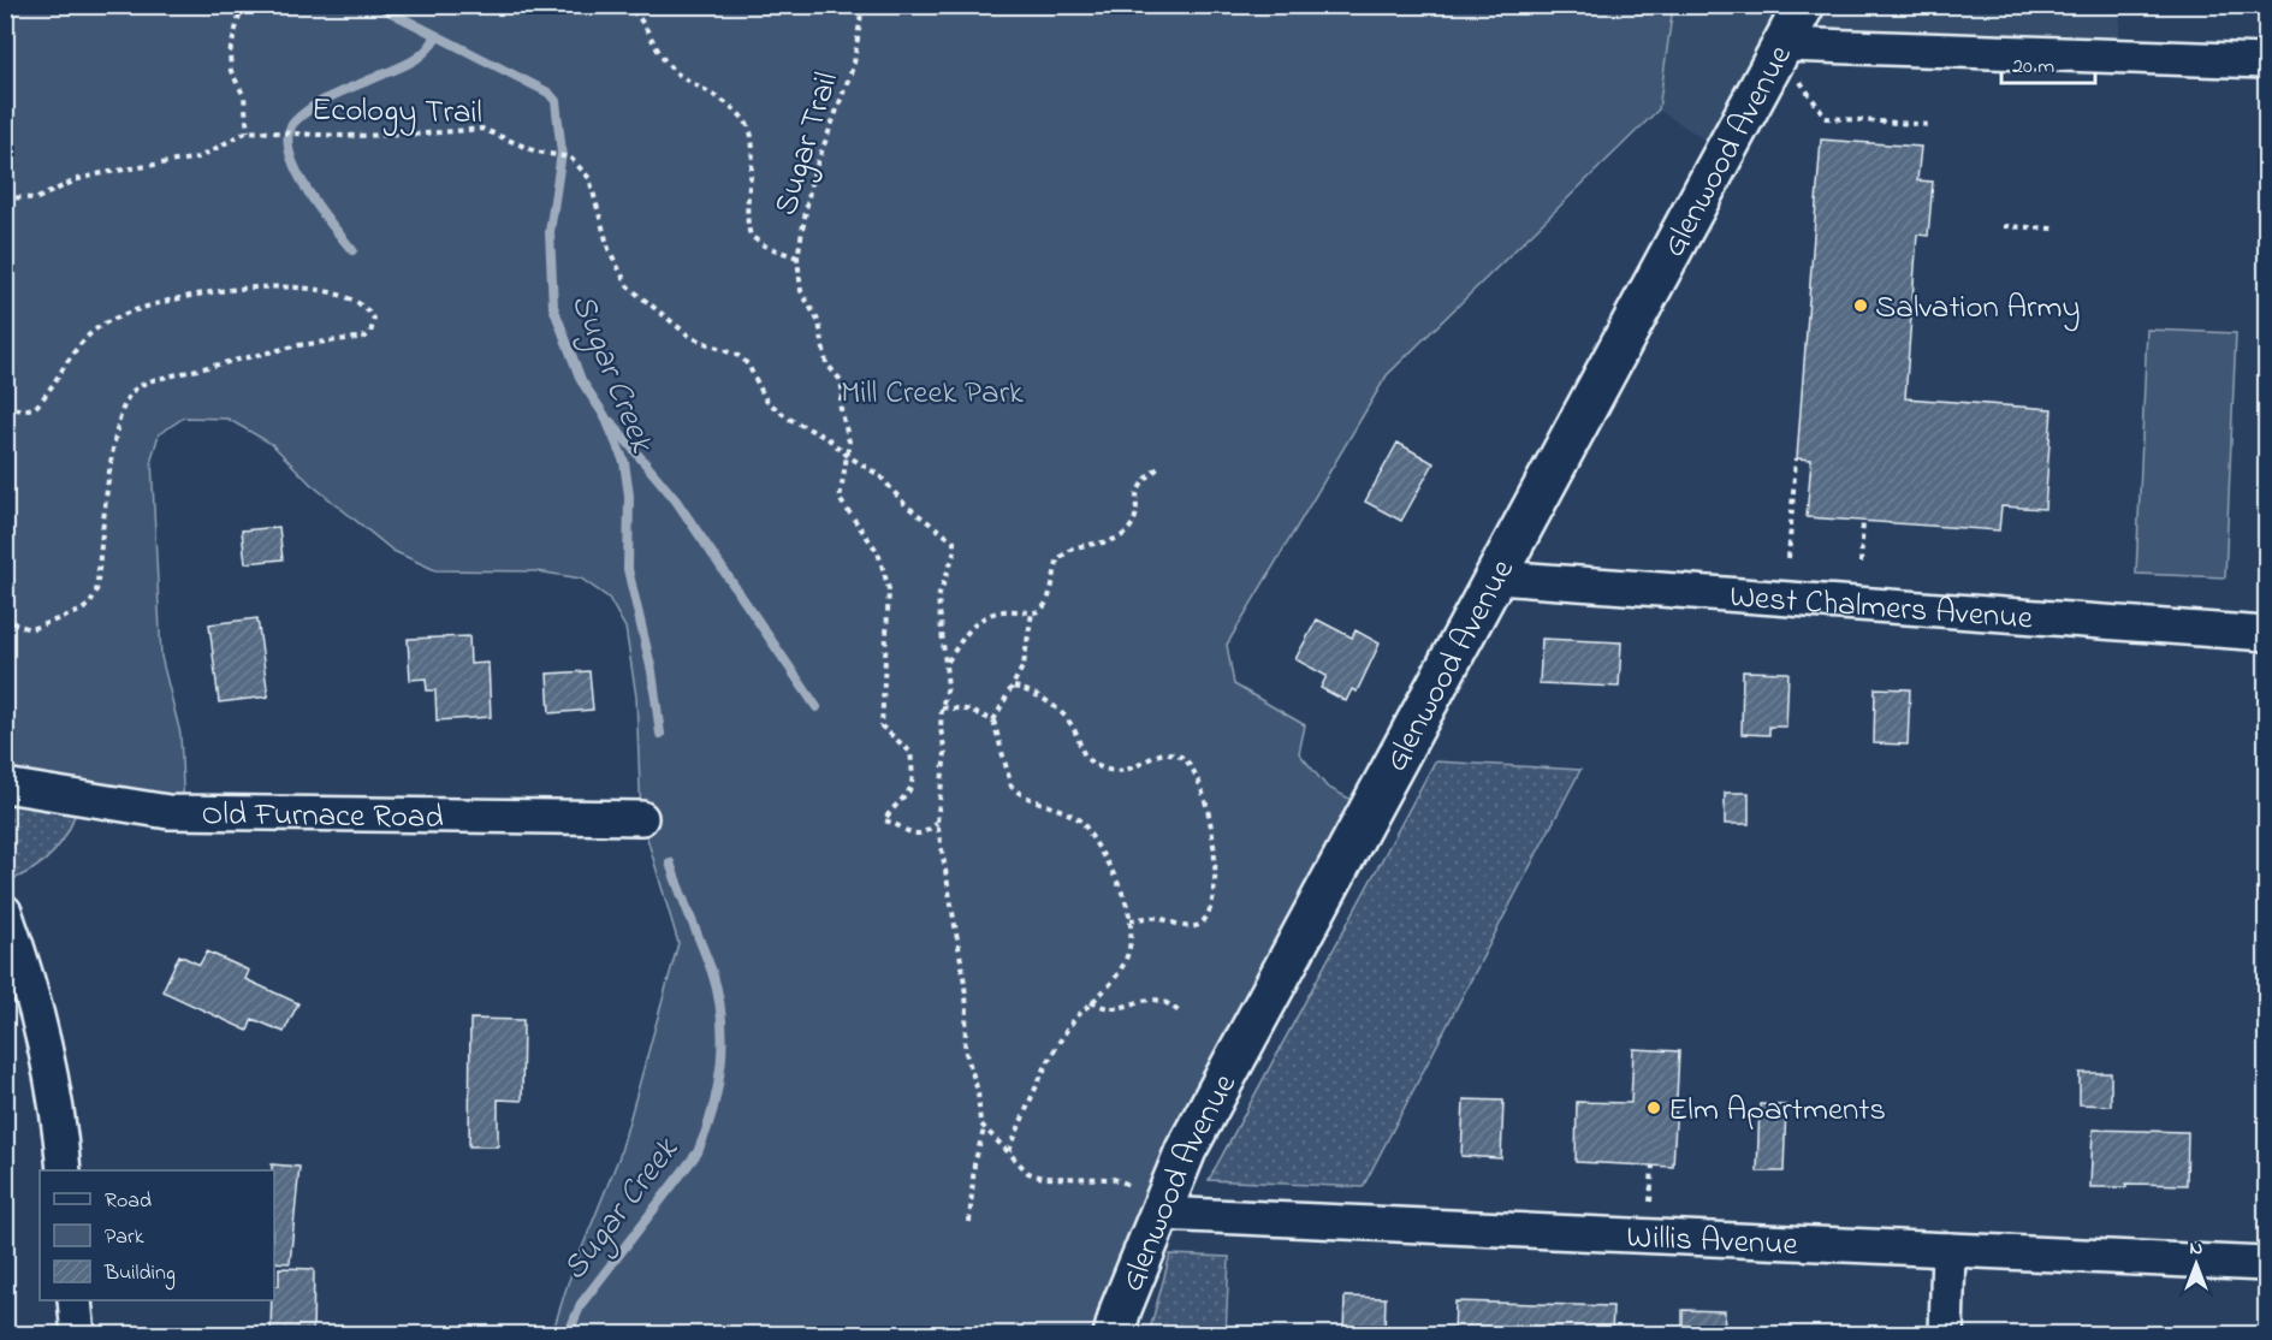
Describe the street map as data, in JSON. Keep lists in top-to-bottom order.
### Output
{
  "streets": {
    "main road": ["Glenwood Avenue"],
    "street": ["West Chalmers Avenue", "Old Furnace Road", "Willis Avenue"],
    "path": ["Ecology Trail", "Sugar Trail"]
  },
  "crossings": [
    ["Glenwood Avenue", "West Chalmers Avenue"],
    ["Glenwood Avenue", "Willis Avenue"]
  ],
  "water": ["Sugar Creek"],
  "parks": ["Mill Creek Park"],
  "places": ["Salvation Army", "Elm Apartments"],
  "legend": ["Road", "Park", "Building"],
  "scale_bar": "20 m",
  "north": "top"
}
